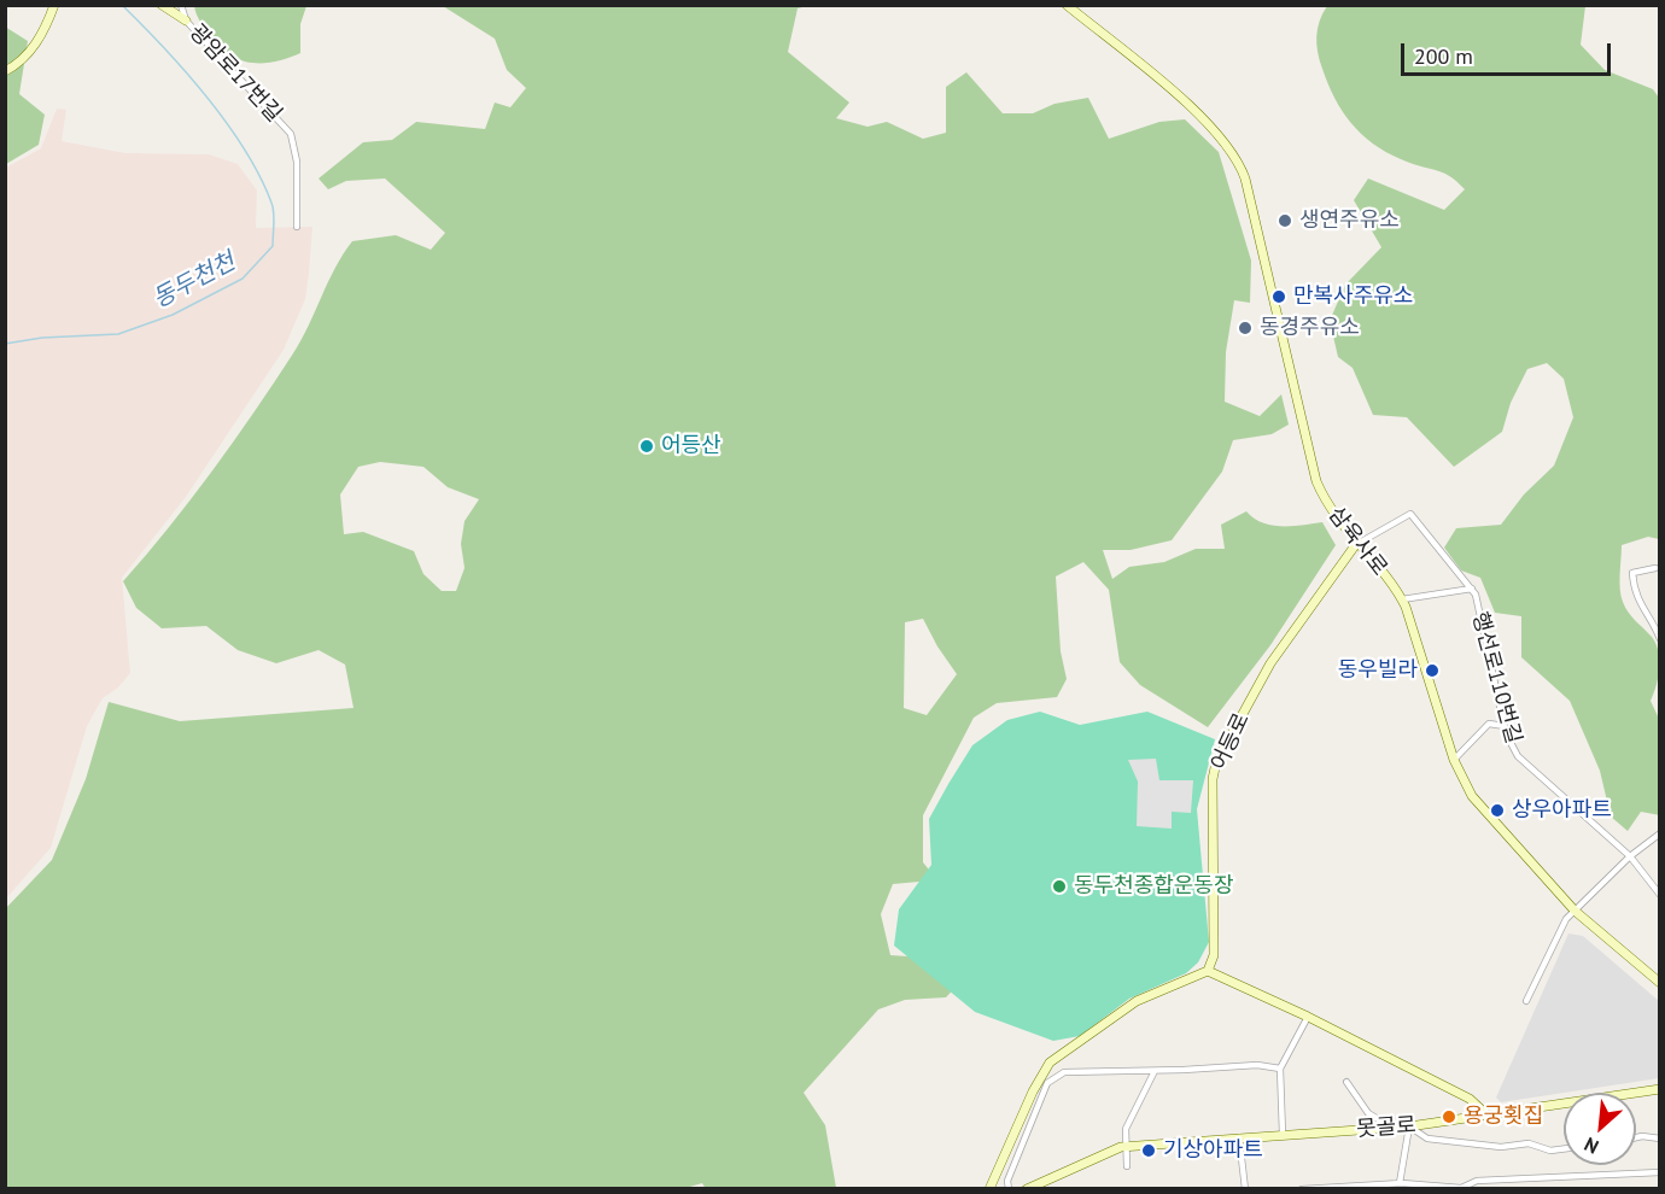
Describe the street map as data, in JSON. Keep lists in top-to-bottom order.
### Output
{
  "streets": {
    "street": [
      "광암로17번길",
      "삼육사로",
      "행선로110번길",
      "어등로",
      "못골로"
    ]
  },
  "crossings": [
    ["삼육사로", "행선로110번길"],
    ["삼육사로", "어등로"],
    ["행선로110번길", "어등로"]
  ],
  "water": ["동두천천"],
  "places": [
    "생연주유소",
    "만복사주유소",
    "동경주유소",
    "어등산",
    "동우빌라",
    "상우아파트",
    "동두천종합운동장",
    "용궁횟집",
    "기상아파트"
  ],
  "scale_bar": "200 m",
  "north": "bottom left"
}
